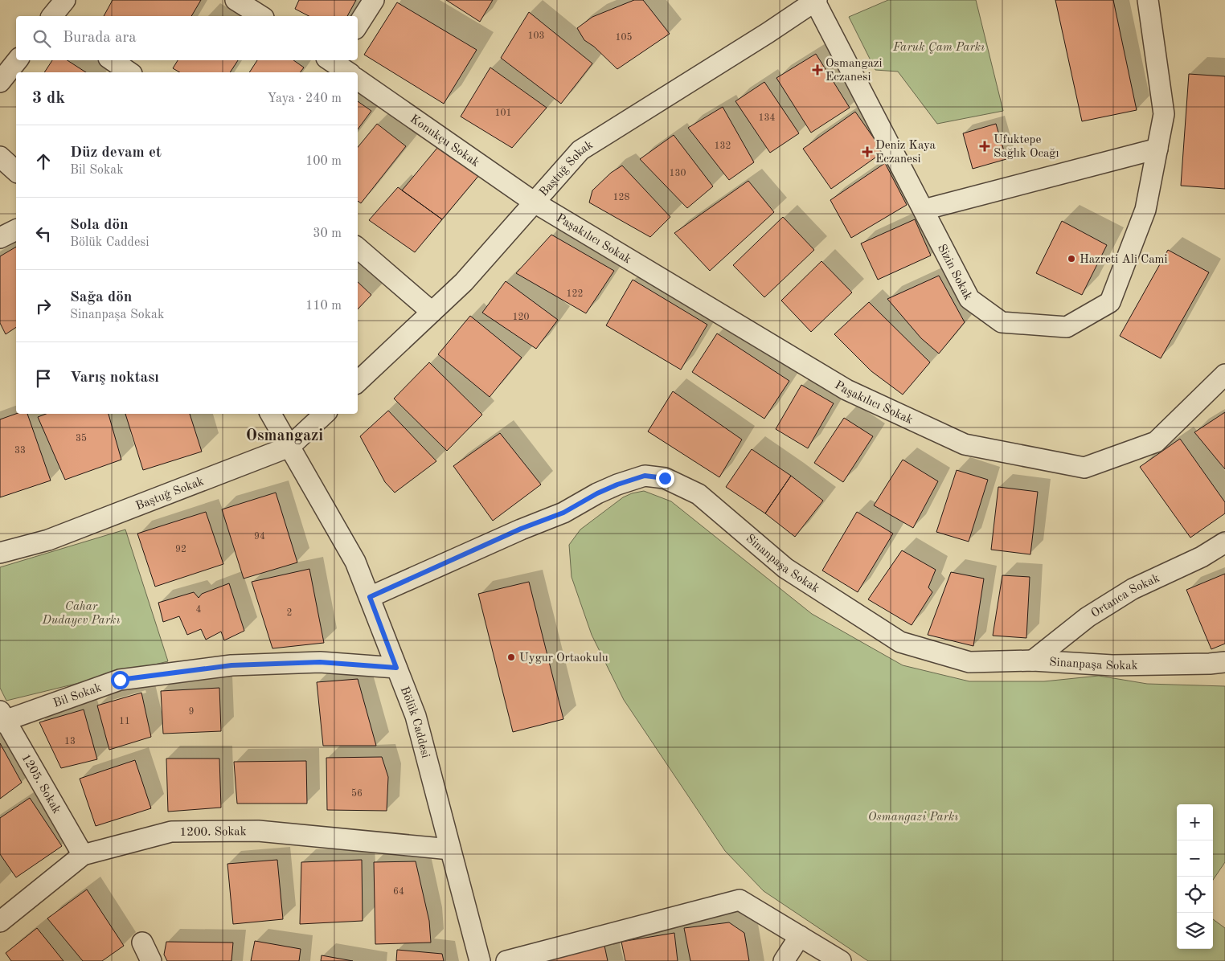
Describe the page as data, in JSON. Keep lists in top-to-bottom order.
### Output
{
  "streets": {
    "street": [
      "Konukçu Sokak",
      "Baştuğ Sokak",
      "Paşakılıcı Sokak",
      "Sizin Sokak",
      "Sinanpaşa Sokak",
      "Ortanca Sokak",
      "Bil Sokak",
      "Bölük Caddesi",
      "1205. Sokak",
      "1200. Sokak"
    ]
  },
  "crossings": [
    ["Konukçu Sokak", "Baştuğ Sokak"],
    ["Konukçu Sokak", "Paşakılıcı Sokak"],
    ["Baştuğ Sokak", "Paşakılıcı Sokak"],
    ["Baştuğ Sokak", "Sizin Sokak"],
    ["Baştuğ Sokak", "Bölük Caddesi"],
    ["Sinanpaşa Sokak", "Ortanca Sokak"],
    ["Sinanpaşa Sokak", "Bölük Caddesi"],
    ["Bil Sokak", "Bölük Caddesi"],
    ["Bil Sokak", "1205. Sokak"],
    ["Bölük Caddesi", "1200. Sokak"],
    ["1205. Sokak", "1200. Sokak"]
  ],
  "districts": ["Osmangazi"],
  "parks": ["Faruk Çam Parkı", "Cahar Dudayev Parkı", "Osmangazi Parkı"],
  "places": {
    "health": ["Osmangazi Eczanesi", "Ufuktepe Sağlık Ocağı", "Deniz Kaya Eczanesi"],
    "other": ["Hazreti Ali Cami", "Uygur Ortaokulu"]
  },
  "house_numbers": [
    "103",
    "105",
    "101",
    "134",
    "132",
    "130",
    "128",
    "122",
    "120",
    "35",
    "33",
    "94",
    "92",
    "4",
    "2",
    "9",
    "11",
    "13",
    "56",
    "64"
  ],
  "page": {
    "search": "Burada ara",
    "heading": ["3 dk", "Yaya · 240 m"],
    "list": [
      ["Düz devam et", "Bil Sokak", "100 m"],
      ["Sola dön", "Bölük Caddesi", "30 m"],
      ["Sağa dön", "Sinanpaşa Sokak", "110 m"],
      "Varış noktası"
    ],
    "map_buttons": ["+", "−"]
  }
}
